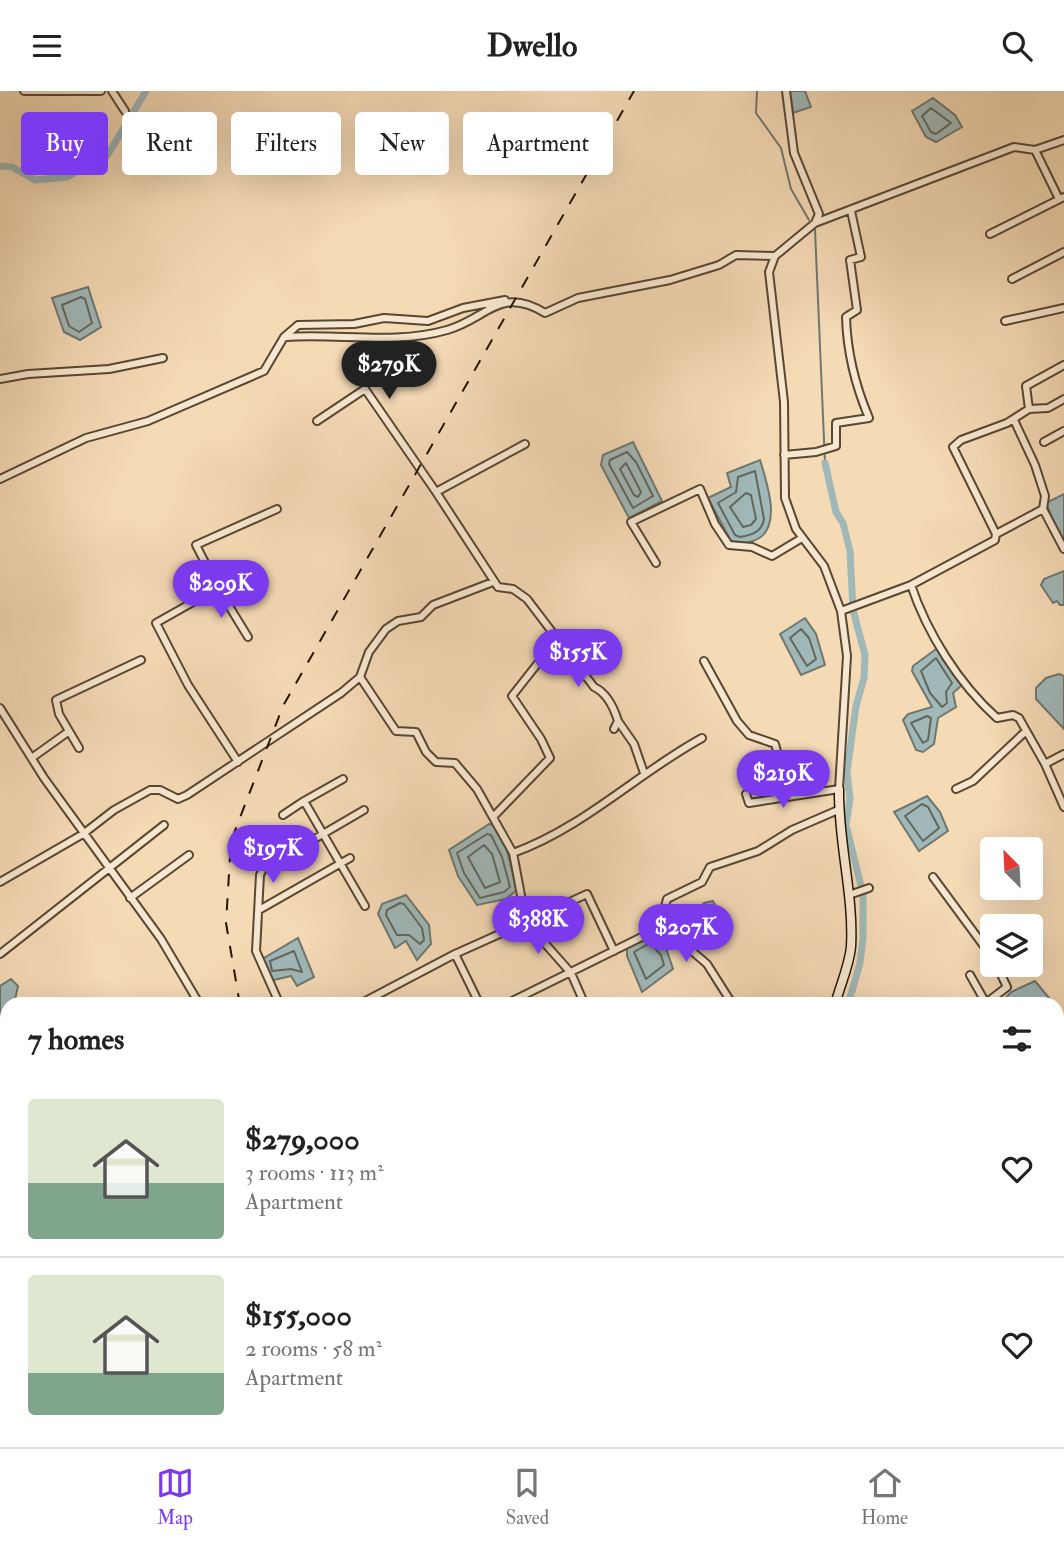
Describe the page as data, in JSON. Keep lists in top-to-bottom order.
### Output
{
  "north": "top left",
  "page": {
    "header": "Dwello",
    "chip": [
      "Buy",
      "Rent",
      "Filters",
      "New",
      "Apartment"
    ],
    "price": [
      "$279K",
      "$209K",
      "$155K",
      "$219K",
      "$197K",
      "$388K",
      "$207K"
    ],
    "heading": "7 homes",
    "list": [
      {
        "name": "$279,000",
        "note": "3 rooms · 113 m² · Apartment"
      },
      {
        "name": "$155,000",
        "note": "2 rooms · 58 m² · Apartment"
      }
    ],
    "tabs": ["Map", "Saved", "Home"]
  }
}
